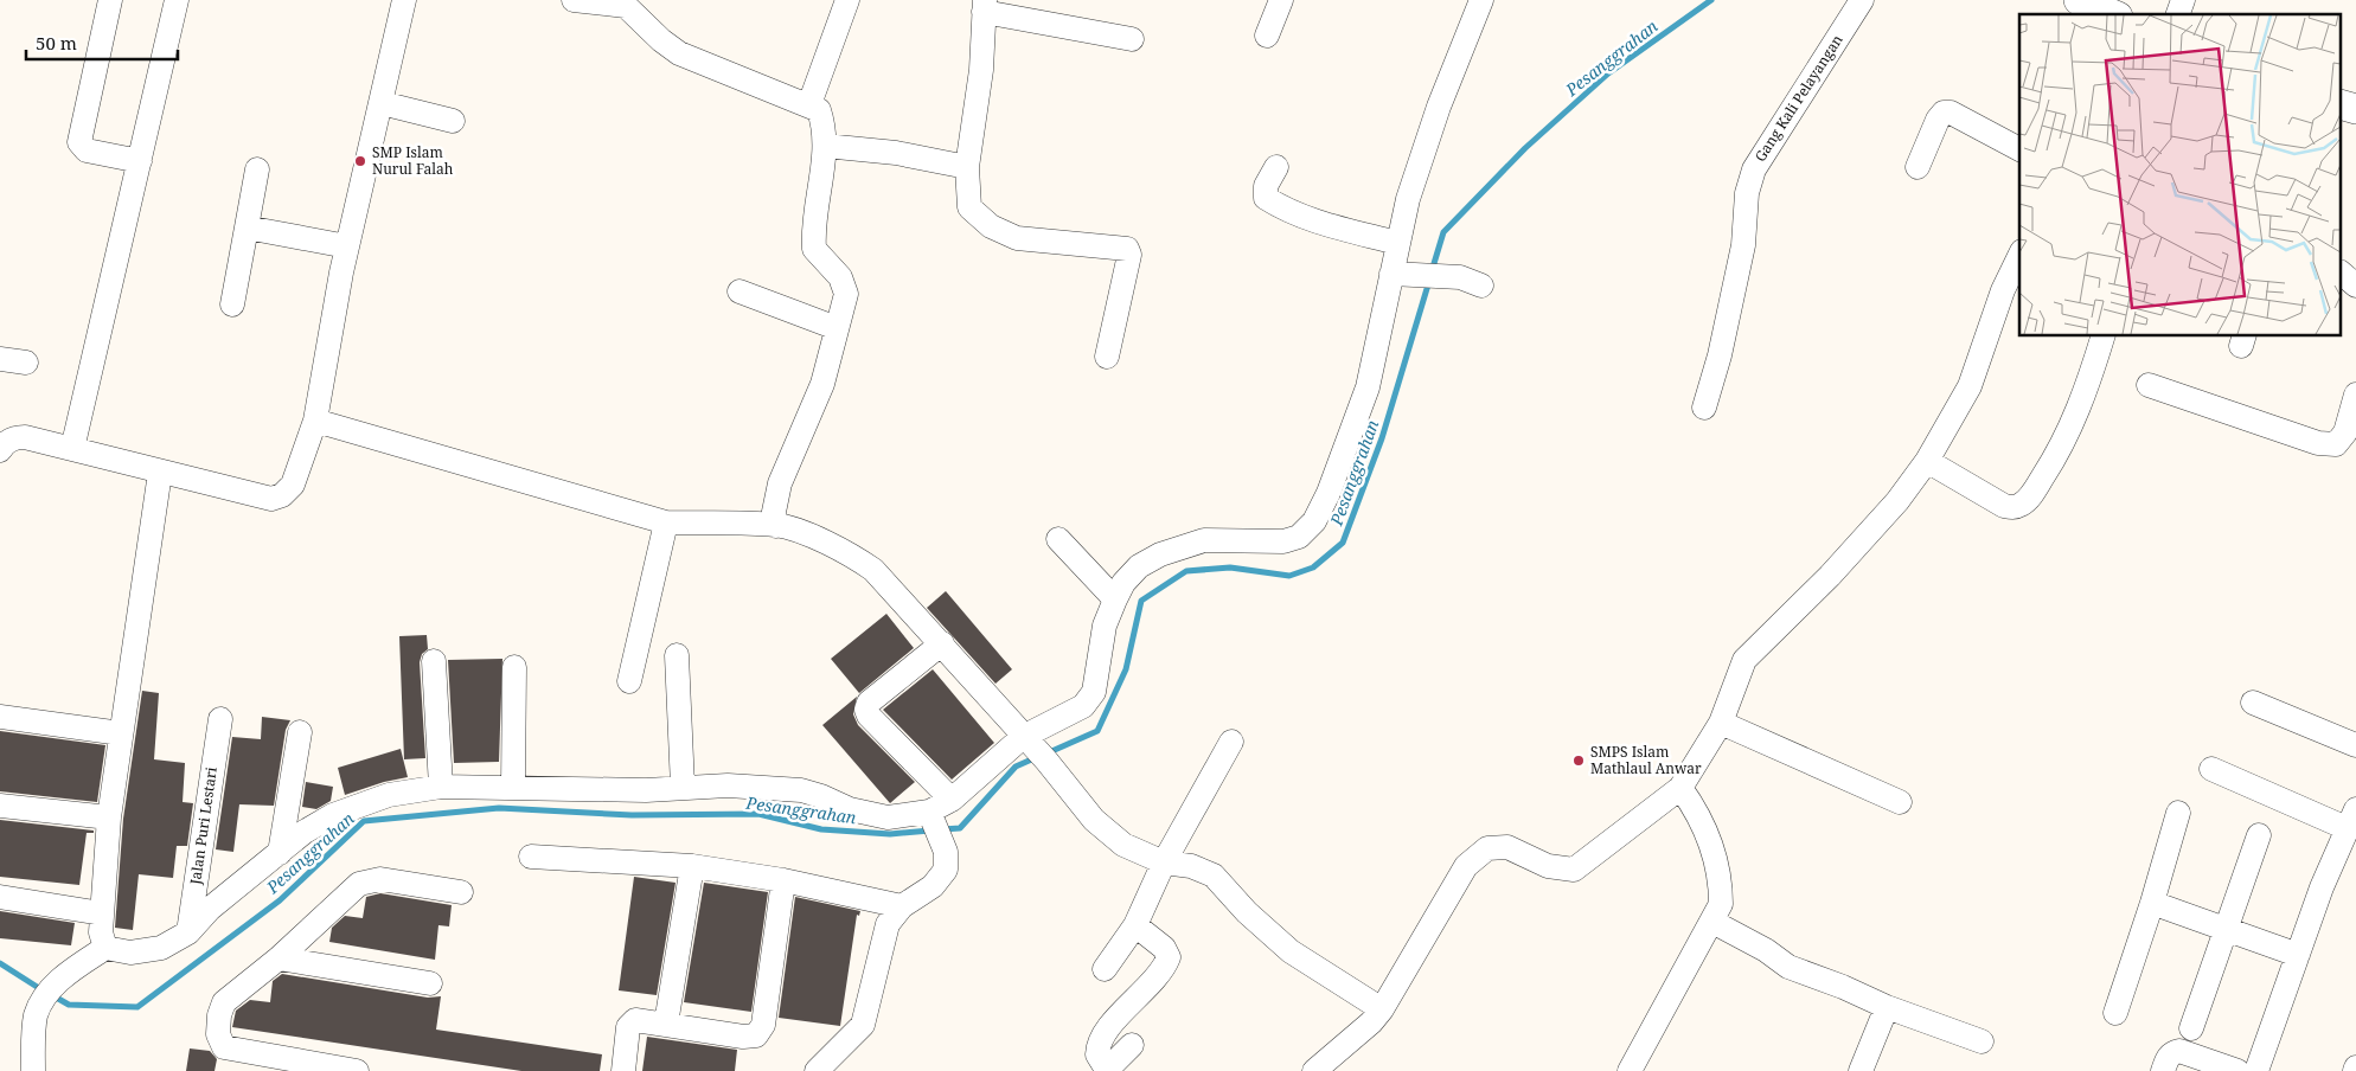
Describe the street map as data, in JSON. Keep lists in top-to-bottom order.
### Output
{
  "streets": {
    "street": ["Gang Kali Pelayangan", "Jalan Puri Lestari"]
  },
  "water": ["Pesanggrahan"],
  "places": ["SMP Islam Nurul Falah", "SMPS Islam Mathlaul Anwar"],
  "scale_bar": "50 m"
}
